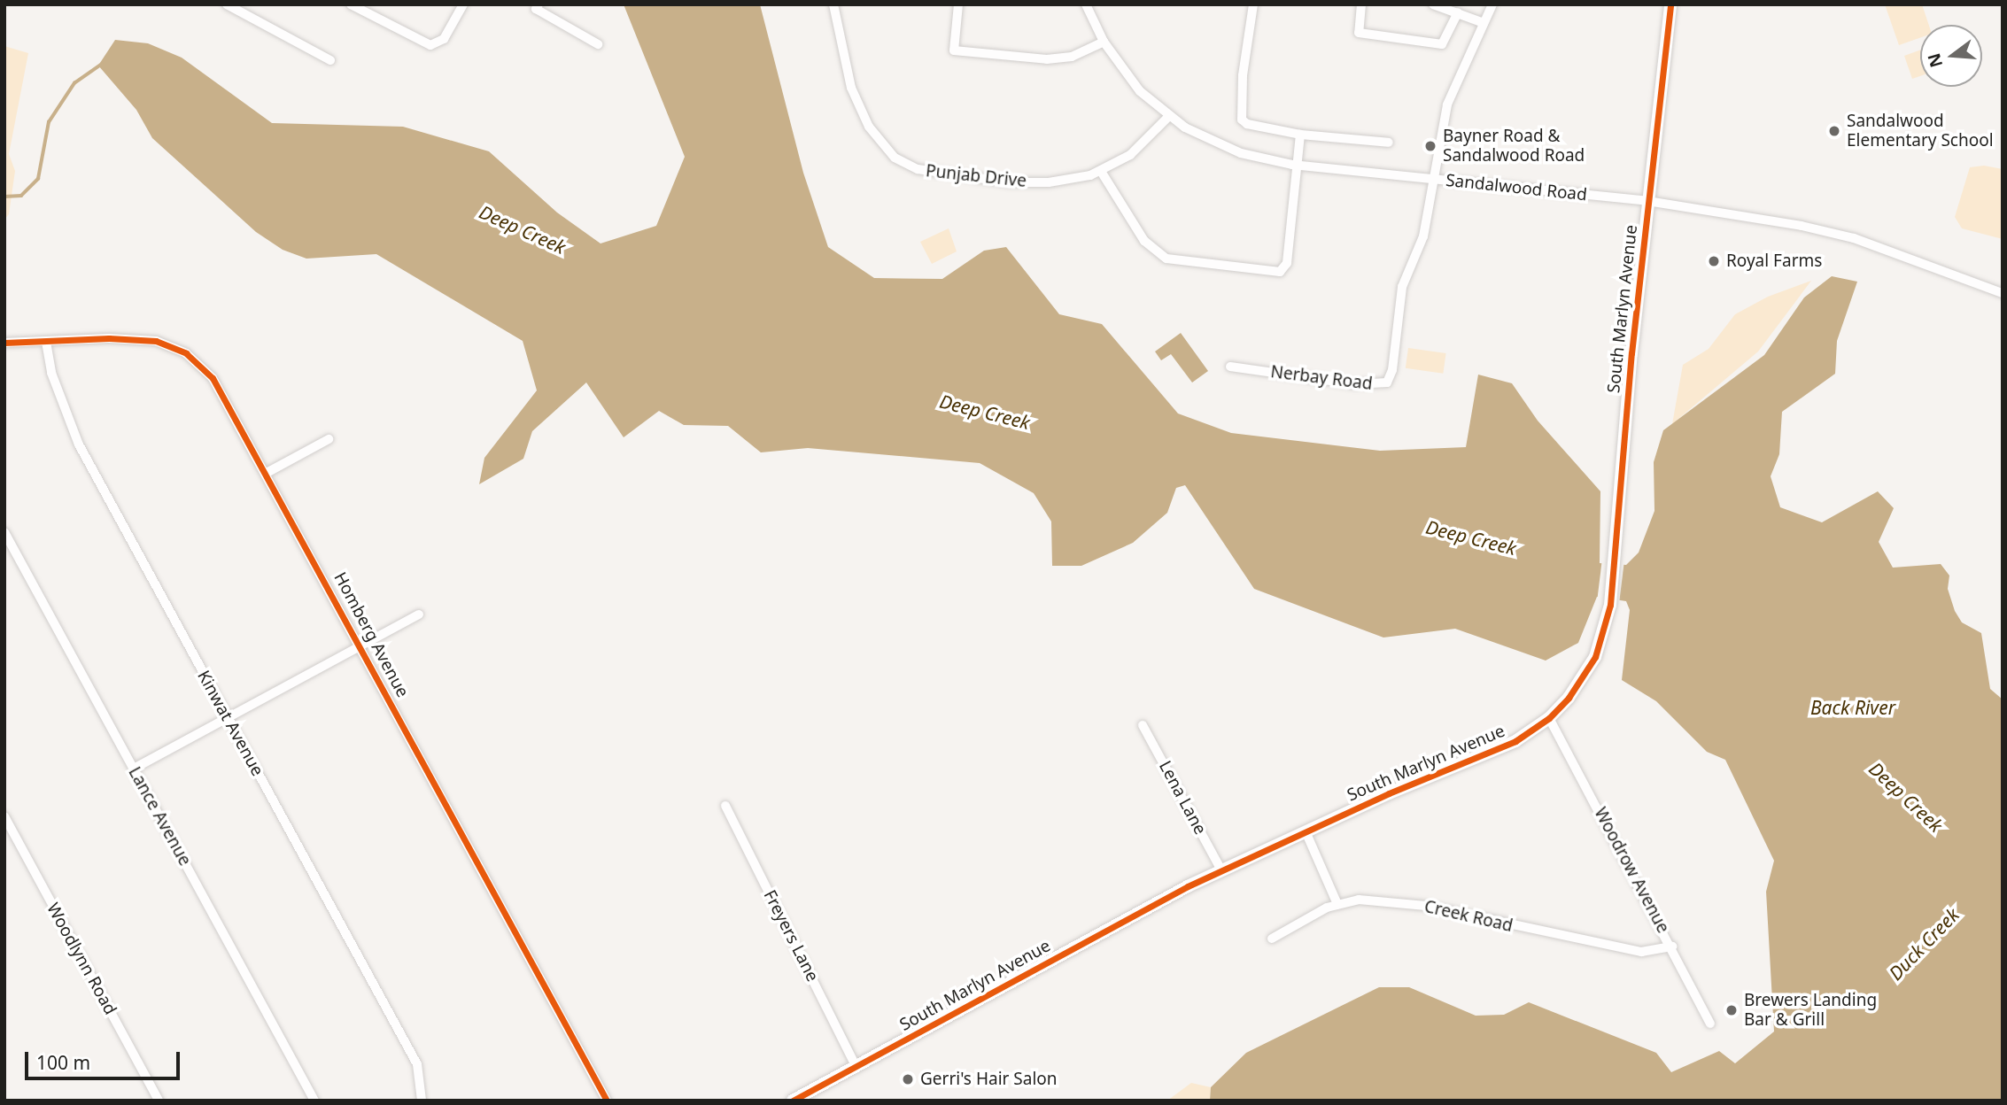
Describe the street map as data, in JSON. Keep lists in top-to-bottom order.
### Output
{
  "streets": {
    "street": [
      "Punjab Drive",
      "Sandalwood Road",
      "South Marlyn Avenue",
      "Nerbay Road",
      "Homberg Avenue",
      "Kinwat Avenue",
      "Lena Lane",
      "Lance Avenue",
      "Woodrow Avenue",
      "Creek Road",
      "Freyers Lane",
      "Woodlynn Road"
    ]
  },
  "crossings": [
    ["Punjab Drive", "Sandalwood Road"],
    ["Sandalwood Road", "South Marlyn Avenue"],
    ["Sandalwood Road", "Nerbay Road"],
    ["South Marlyn Avenue", "Lena Lane"],
    ["South Marlyn Avenue", "Woodrow Avenue"],
    ["South Marlyn Avenue", "Freyers Lane"],
    ["Homberg Avenue", "Kinwat Avenue"],
    ["Woodrow Avenue", "Creek Road"]
  ],
  "water": ["Deep Creek", "Back River", "Duck Creek"],
  "places": [
    "Sandalwood Elementary School",
    "Bayner Road & Sandalwood Road",
    "Royal Farms",
    "Brewers Landing Bar & Grill",
    "Gerri's Hair Salon"
  ],
  "scale_bar": "100 m",
  "north": "left"
}
